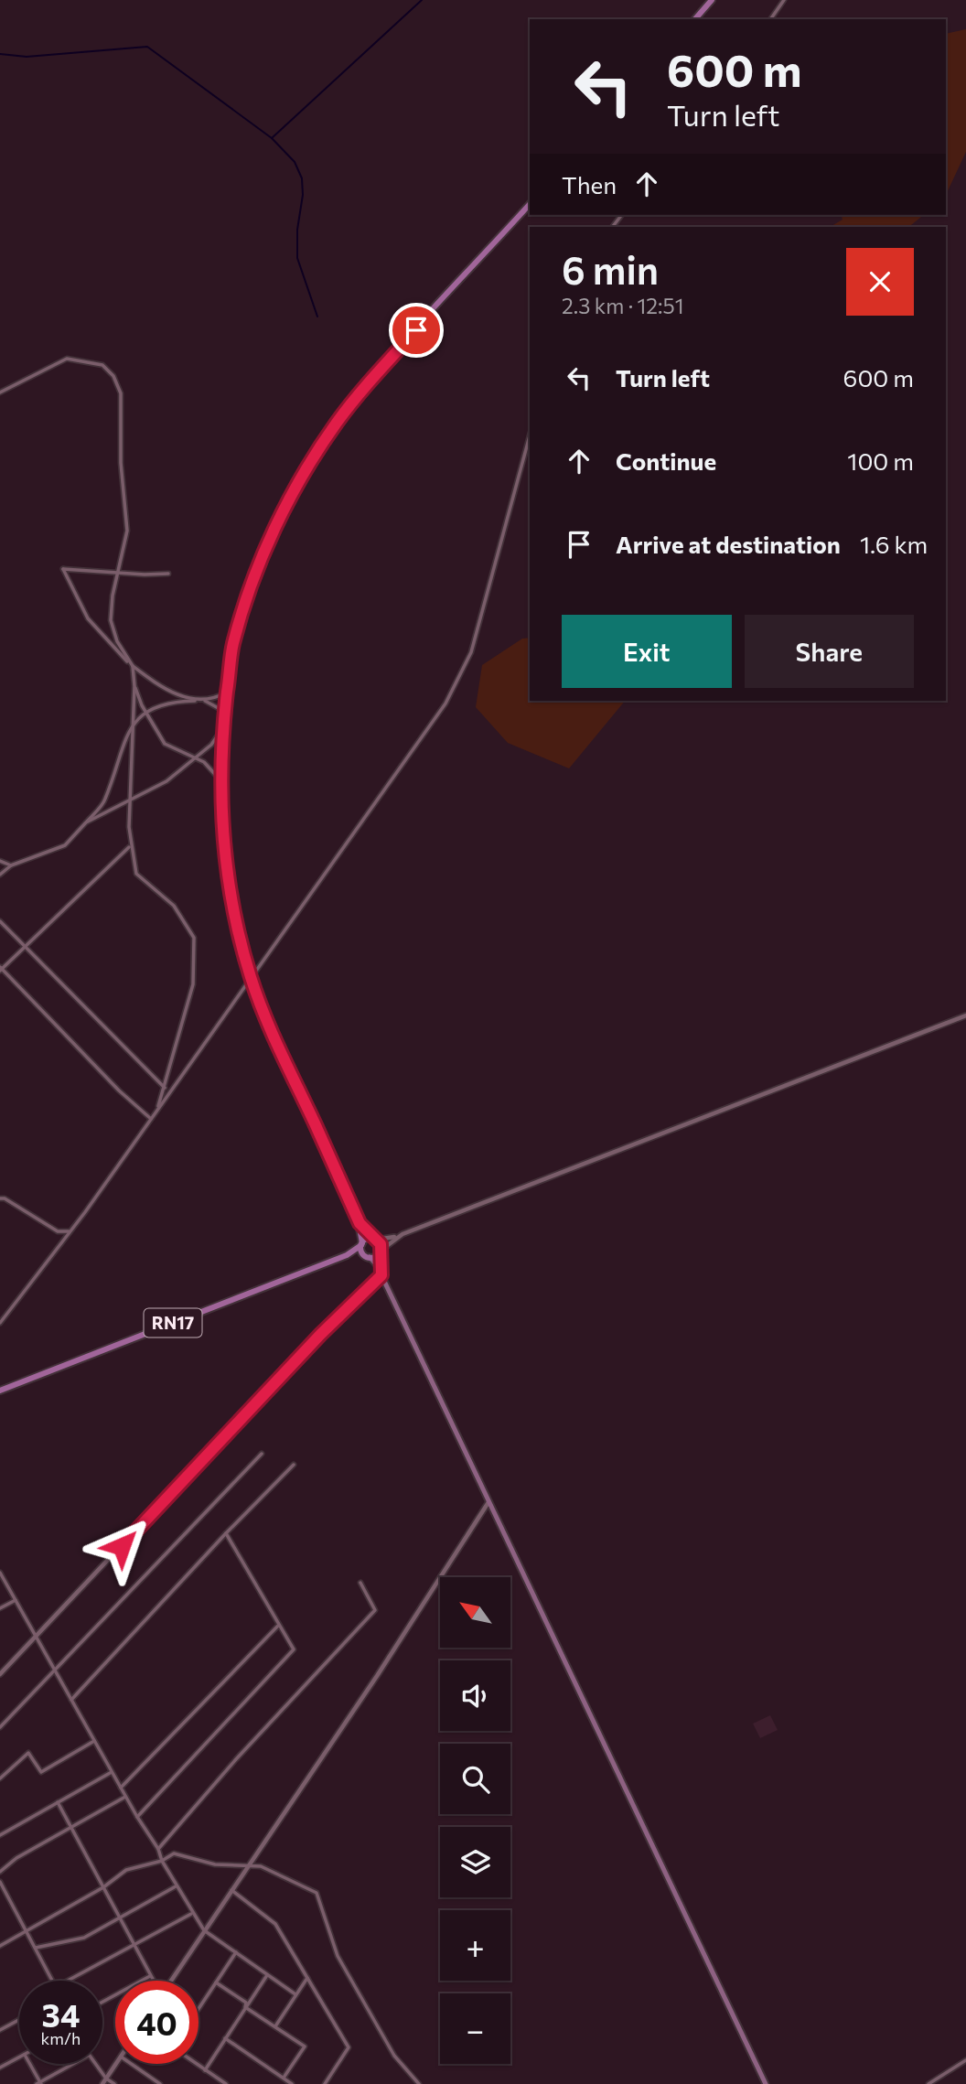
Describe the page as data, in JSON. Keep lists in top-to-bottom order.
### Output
{
  "streets": {
    "main road": ["RN17"]
  },
  "north": "top left",
  "page": {
    "turn": ["600 m", "Turn left"],
    "then": "Then",
    "heading": ["6 min", "2.3 km · 12:51"],
    "list": [
      {
        "name": "Turn left",
        "value": "600 m"
      },
      {
        "name": "Continue",
        "value": "100 m"
      },
      {
        "name": "Arrive at destination",
        "value": "1.6 km"
      }
    ],
    "buttons": ["Exit", "Share"],
    "map_buttons": ["+", "−"],
    "speed": "34 km/h",
    "limit": "40"
  }
}
